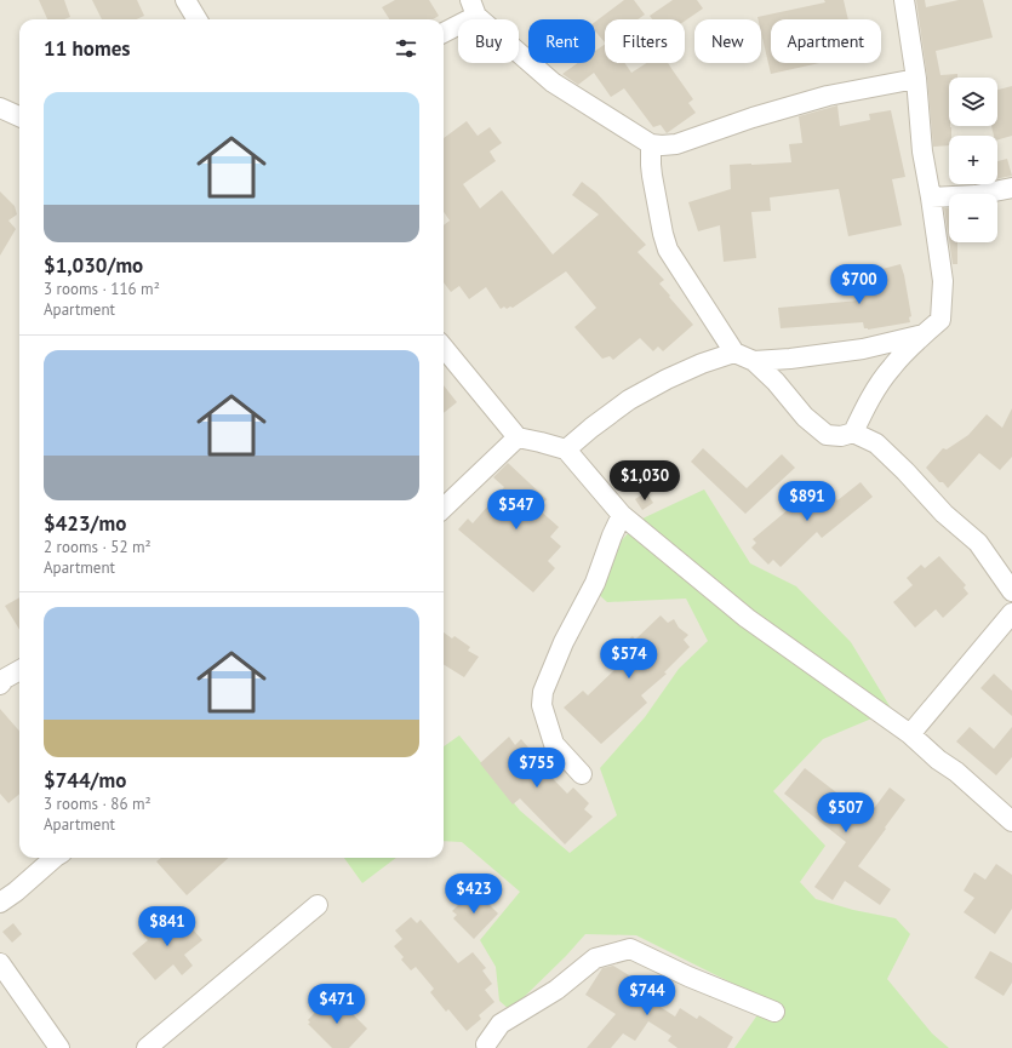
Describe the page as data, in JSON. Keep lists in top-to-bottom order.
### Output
{
  "page": {
    "chip": [
      "Buy",
      "Rent",
      "Filters",
      "New",
      "Apartment"
    ],
    "heading": "11 homes",
    "map_buttons": ["+", "−"],
    "list": [
      {
        "name": "$1,030/mo",
        "note": "3 rooms · 116 m² · Apartment"
      },
      {
        "name": "$423/mo",
        "note": "2 rooms · 52 m² · Apartment"
      },
      {
        "name": "$744/mo",
        "note": "3 rooms · 86 m² · Apartment"
      }
    ],
    "price": [
      "$700",
      "$1,030",
      "$891",
      "$547",
      "$574",
      "$755",
      "$507",
      "$423",
      "$841",
      "$744",
      "$471"
    ]
  }
}
